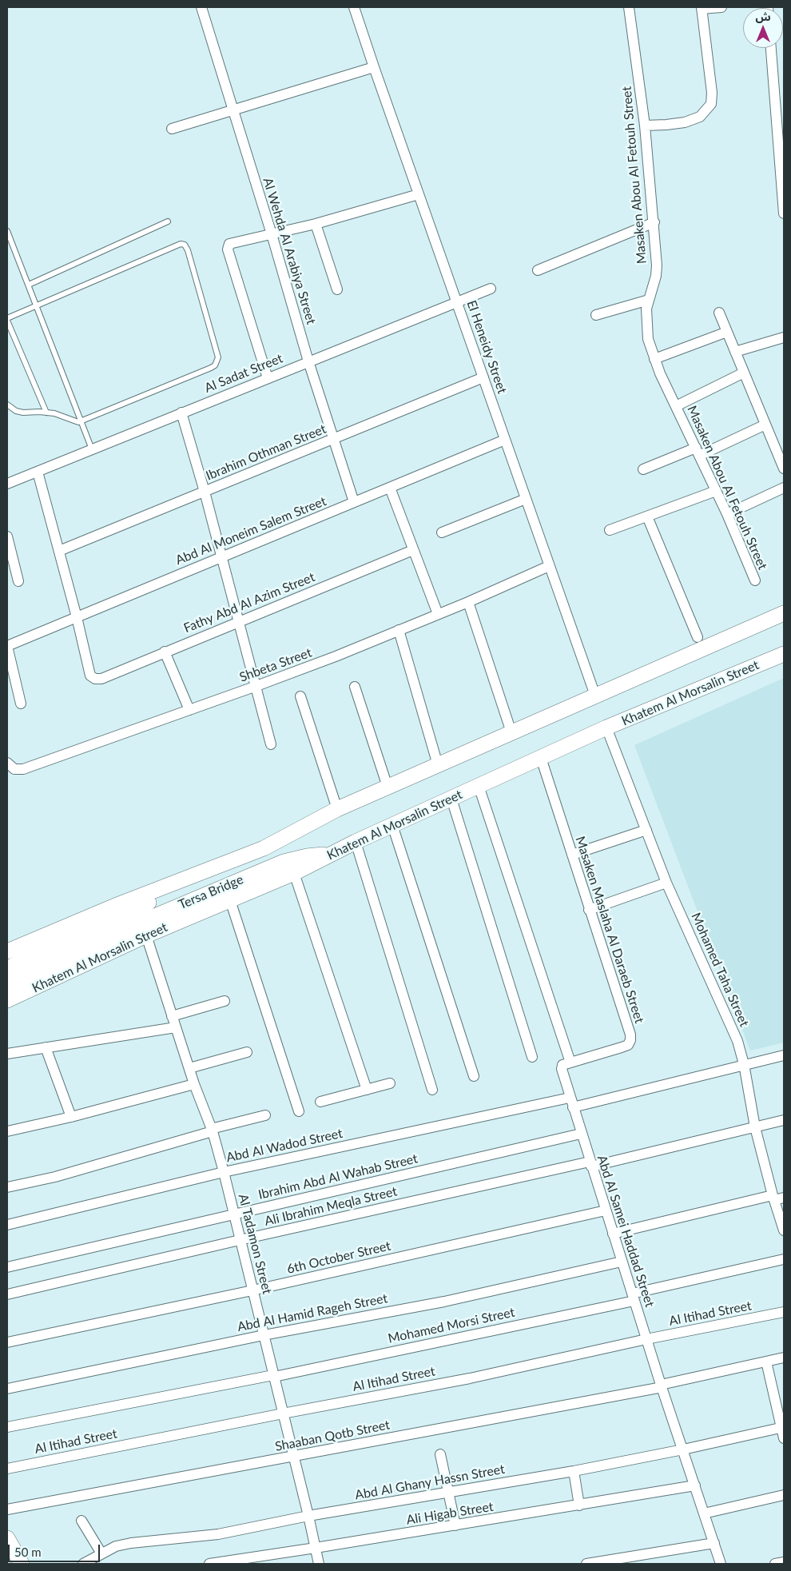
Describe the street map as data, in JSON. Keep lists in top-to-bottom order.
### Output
{
  "streets": {
    "main road": ["Khatem Al Morsalin Street", "Tersa Bridge"],
    "street": [
      "Masaken Abou Al Fetouh Street",
      "Al Wehda Al Arabiya Street",
      "El Heneidy Street",
      "Al Sadat Street",
      "Ibrahim Othman Street",
      "Abd Al Moneim Salem Street",
      "Fathy Abd Al Azim Street",
      "Shbeta Street",
      "Masaken Maslaha Al Daraeb Street",
      "Mohamed Taha Street",
      "Abd Al Wadod Street",
      "Ibrahim Abd Al Wahab Street",
      "Ali Ibrahim Meqla Street",
      "Abd Al Samei Haddad Street",
      "Al Tadamon Street",
      "6th October Street",
      "Abd Al Hamid Rageh Street",
      "Al Itihad Street",
      "Mohamed Morsi Street",
      "Shaaban Qotb Street",
      "Abd Al Ghany Hassn Street",
      "Ali Higab Street"
    ]
  },
  "crossings": [
    ["Al Wehda Al Arabiya Street", "Al Sadat Street"],
    ["Al Wehda Al Arabiya Street", "Ibrahim Othman Street"],
    ["Al Wehda Al Arabiya Street", "Abd Al Moneim Salem Street"],
    ["El Heneidy Street", "Al Sadat Street"],
    ["El Heneidy Street", "Ibrahim Othman Street"],
    ["El Heneidy Street", "Abd Al Moneim Salem Street"],
    ["El Heneidy Street", "Shbeta Street"],
    ["Abd Al Moneim Salem Street", "Fathy Abd Al Azim Street"],
    ["Khatem Al Morsalin Street", "Tersa Bridge"],
    ["Khatem Al Morsalin Street", "Masaken Maslaha Al Daraeb Street"],
    ["Khatem Al Morsalin Street", "Mohamed Taha Street"],
    ["Khatem Al Morsalin Street", "Abd Al Samei Haddad Street"],
    ["Khatem Al Morsalin Street", "Al Tadamon Street"],
    ["Masaken Maslaha Al Daraeb Street", "Abd Al Samei Haddad Street"],
    ["Mohamed Taha Street", "Ali Ibrahim Meqla Street"],
    ["Abd Al Wadod Street", "Abd Al Samei Haddad Street"],
    ["Abd Al Wadod Street", "Al Tadamon Street"],
    ["Ibrahim Abd Al Wahab Street", "Abd Al Samei Haddad Street"],
    ["Ibrahim Abd Al Wahab Street", "Al Tadamon Street"],
    ["Ali Ibrahim Meqla Street", "Abd Al Samei Haddad Street"],
    ["Ali Ibrahim Meqla Street", "Al Tadamon Street"],
    ["Abd Al Samei Haddad Street", "6th October Street"],
    ["Abd Al Samei Haddad Street", "Abd Al Hamid Rageh Street"],
    ["Abd Al Samei Haddad Street", "Al Itihad Street"],
    ["Abd Al Samei Haddad Street", "Mohamed Morsi Street"],
    ["Abd Al Samei Haddad Street", "Shaaban Qotb Street"],
    ["Abd Al Samei Haddad Street", "Abd Al Ghany Hassn Street"],
    ["Abd Al Samei Haddad Street", "Ali Higab Street"],
    ["Al Tadamon Street", "6th October Street"],
    ["Al Tadamon Street", "Abd Al Hamid Rageh Street"],
    ["Al Tadamon Street", "Al Itihad Street"],
    ["Al Tadamon Street", "Mohamed Morsi Street"],
    ["Al Tadamon Street", "Shaaban Qotb Street"],
    ["Al Tadamon Street", "Abd Al Ghany Hassn Street"],
    ["Al Tadamon Street", "Ali Higab Street"]
  ],
  "scale_bar": "50 m",
  "north": "top"
}
